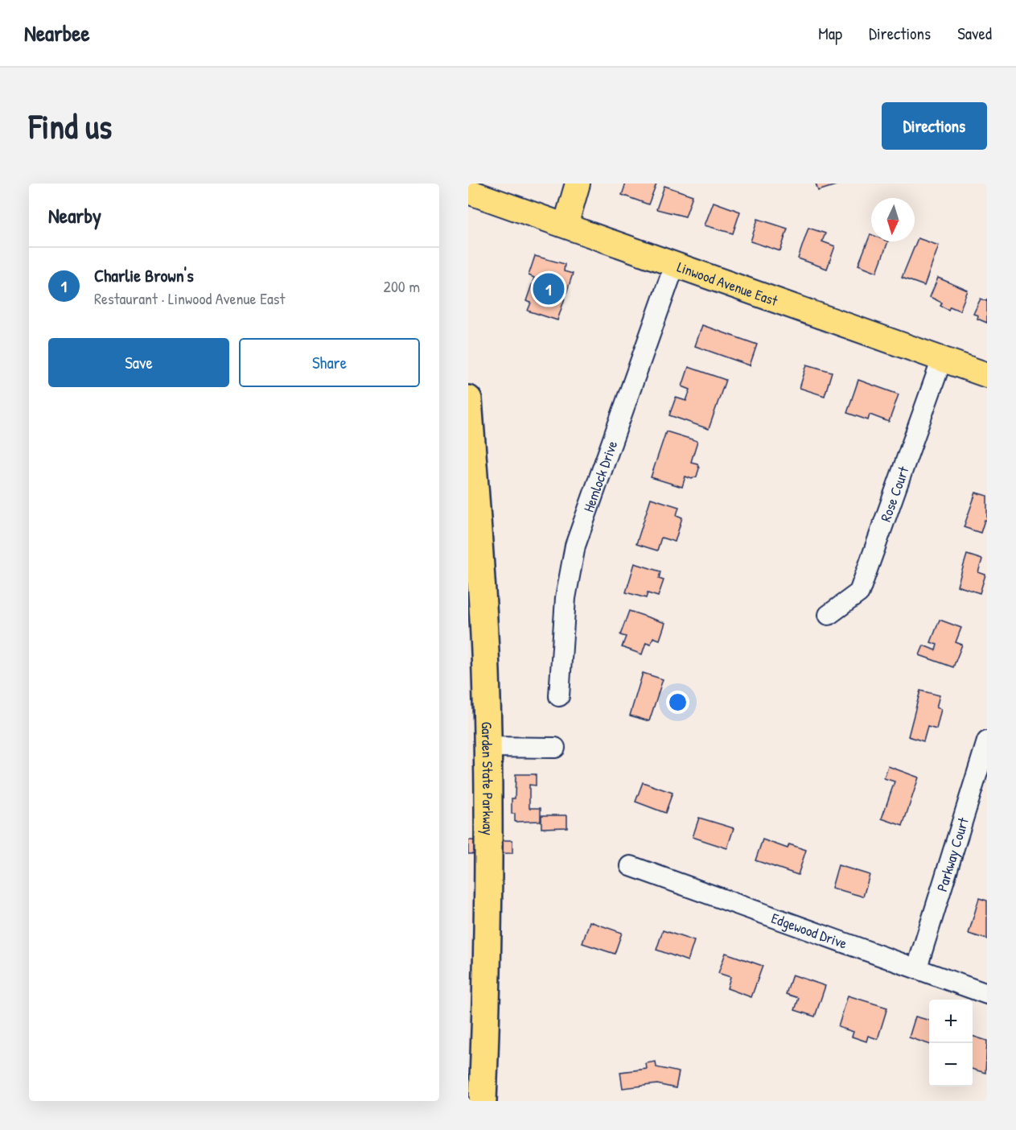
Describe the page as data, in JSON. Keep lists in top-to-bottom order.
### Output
{
  "streets": {
    "highway": ["Garden State Parkway"],
    "main road": ["Linwood Avenue East"],
    "street": [
      "Hemlock Drive",
      "Rose Court",
      "Parkway Court",
      "Edgewood Drive"
    ]
  },
  "crossings": [
    ["Linwood Avenue East", "Hemlock Drive"],
    ["Linwood Avenue East", "Rose Court"],
    ["Parkway Court", "Edgewood Drive"]
  ],
  "north": "bottom",
  "page": {
    "header": "Nearbee",
    "nav": ["Map", "Directions", "Saved"],
    "buttons": [
      "Directions",
      ["Save", "Share"]
    ],
    "title": "Find us",
    "heading": "Nearby",
    "list": [
      {
        "mark": "1",
        "name": "Charlie Brown's",
        "note": "Restaurant · Linwood Avenue East",
        "value": "200 m"
      }
    ],
    "pins": "1",
    "map_buttons": ["+", "−"]
  }
}
